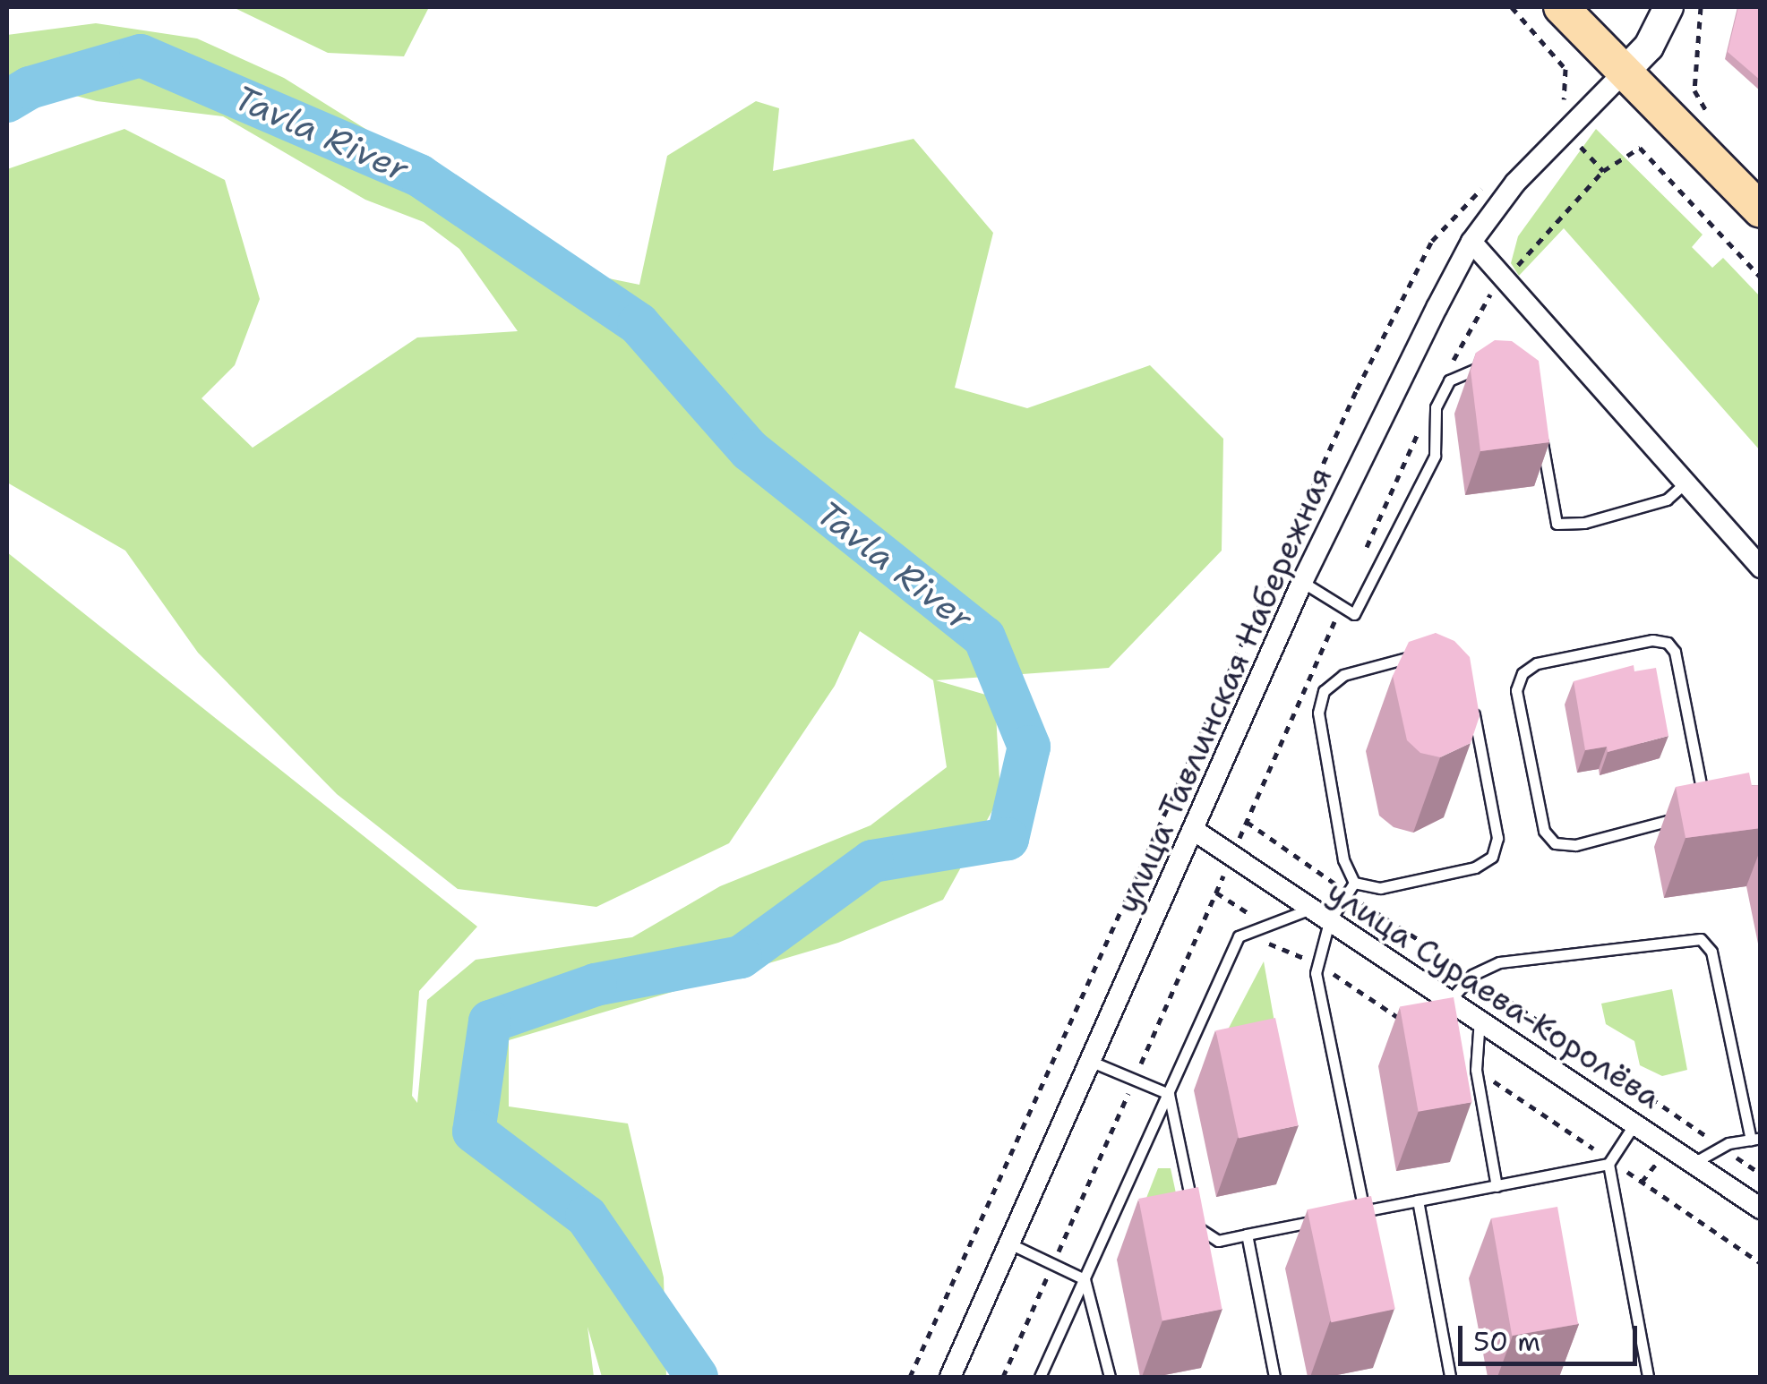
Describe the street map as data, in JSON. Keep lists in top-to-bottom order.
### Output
{
  "streets": {
    "street": ["улица Тавлинская Набережная", "улица Сураева-Королёва"]
  },
  "crossings": [
    ["улица Тавлинская Набережная", "улица Сураева-Королёва"]
  ],
  "water": ["Tavla River"],
  "scale_bar": "50 m"
}
